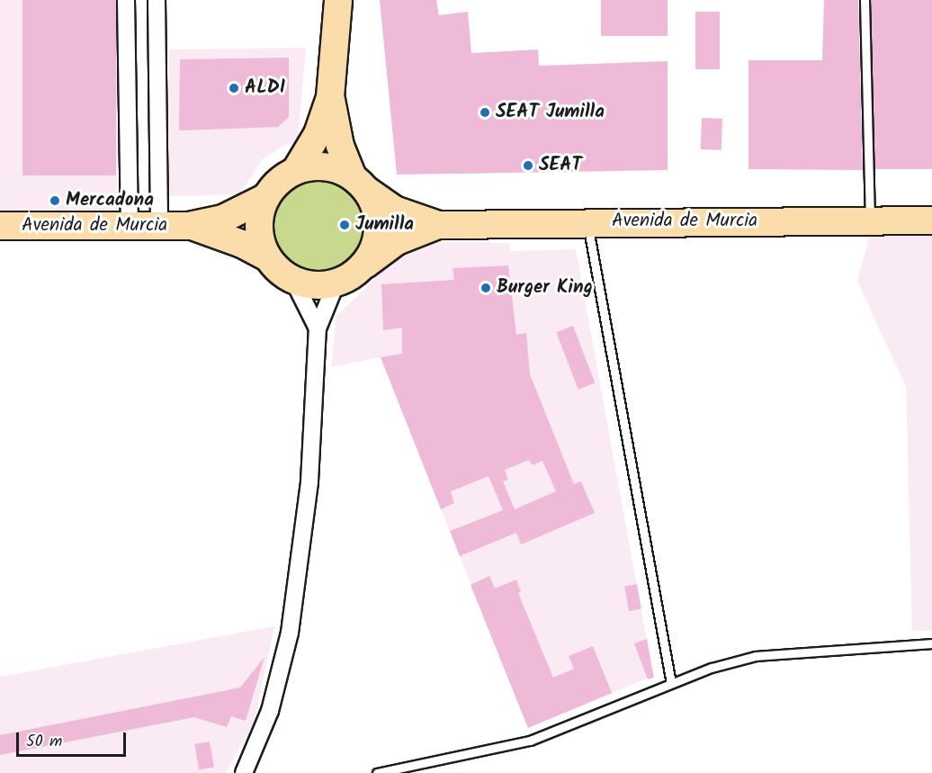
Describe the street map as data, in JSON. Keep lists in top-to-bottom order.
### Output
{
  "streets": {
    "main road": ["Avenida de Murcia"]
  },
  "places": [
    "ALDI",
    "SEAT Jumilla",
    "SEAT",
    "Mercadona",
    "Jumilla",
    "Burger King"
  ],
  "scale_bar": "50 m"
}
